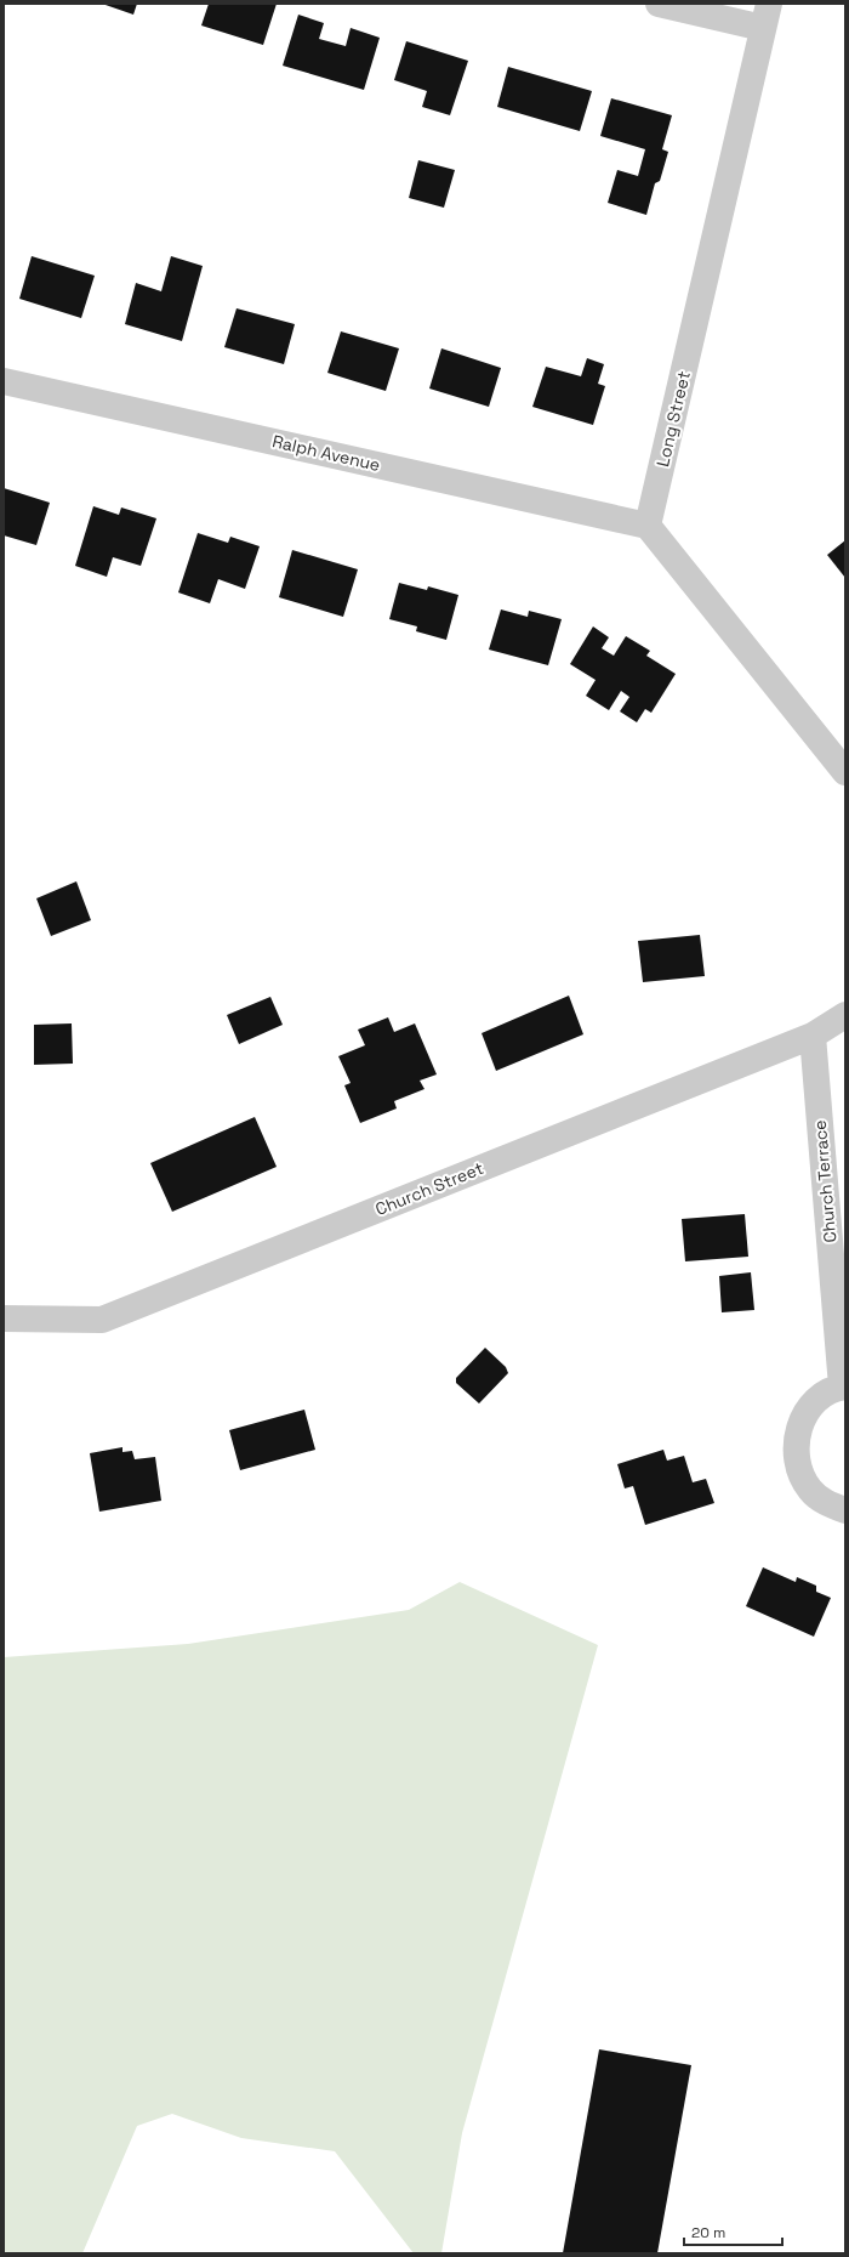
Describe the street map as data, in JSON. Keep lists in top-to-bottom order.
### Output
{
  "streets": {
    "street": [
      "Long Street",
      "Ralph Avenue",
      "Church Terrace",
      "Church Street"
    ]
  },
  "crossings": [
    ["Long Street", "Ralph Avenue"],
    ["Church Terrace", "Church Street"]
  ],
  "scale_bar": "20 m"
}
